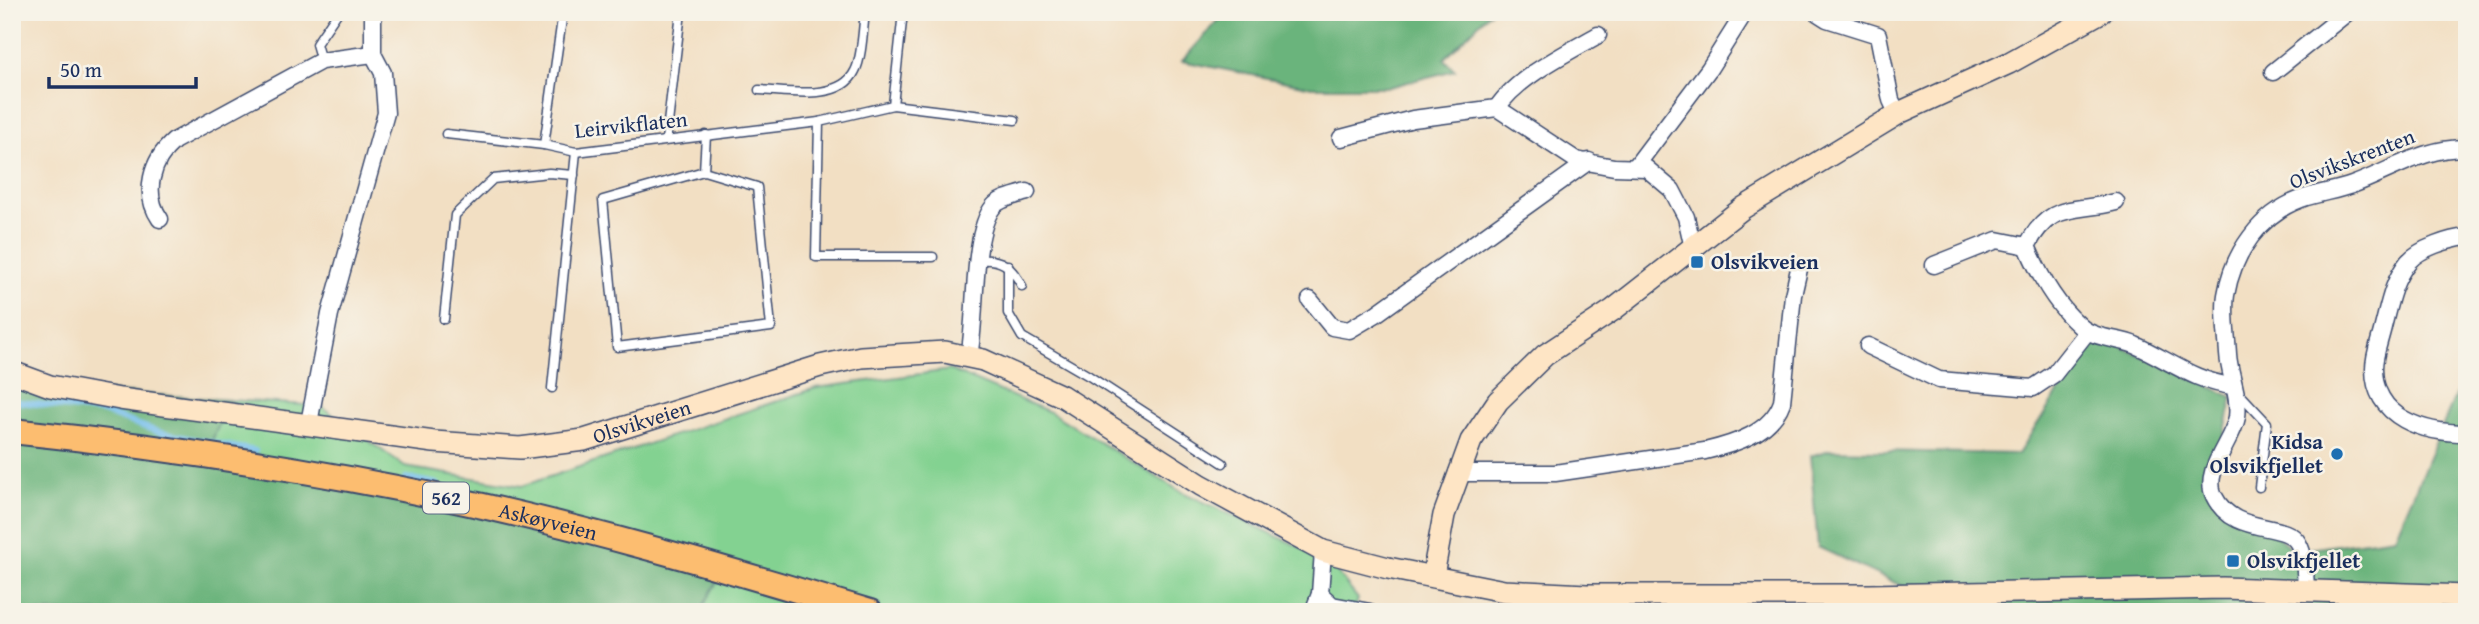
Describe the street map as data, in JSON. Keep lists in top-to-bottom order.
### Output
{
  "streets": {
    "main road": ["Olsvikveien", "562", "Askøyveien"],
    "street": ["Olsvikskrenten"],
    "lane": ["Leirvikflaten"]
  },
  "crossings": [
    ["Olsvikskrenten", "Olsvikveien"]
  ],
  "places": {
    "transit": ["Olsvikveien", "Olsvikfjellet"],
    "other": ["Kidsa Olsvikfjellet"]
  },
  "scale_bar": "50 m"
}
